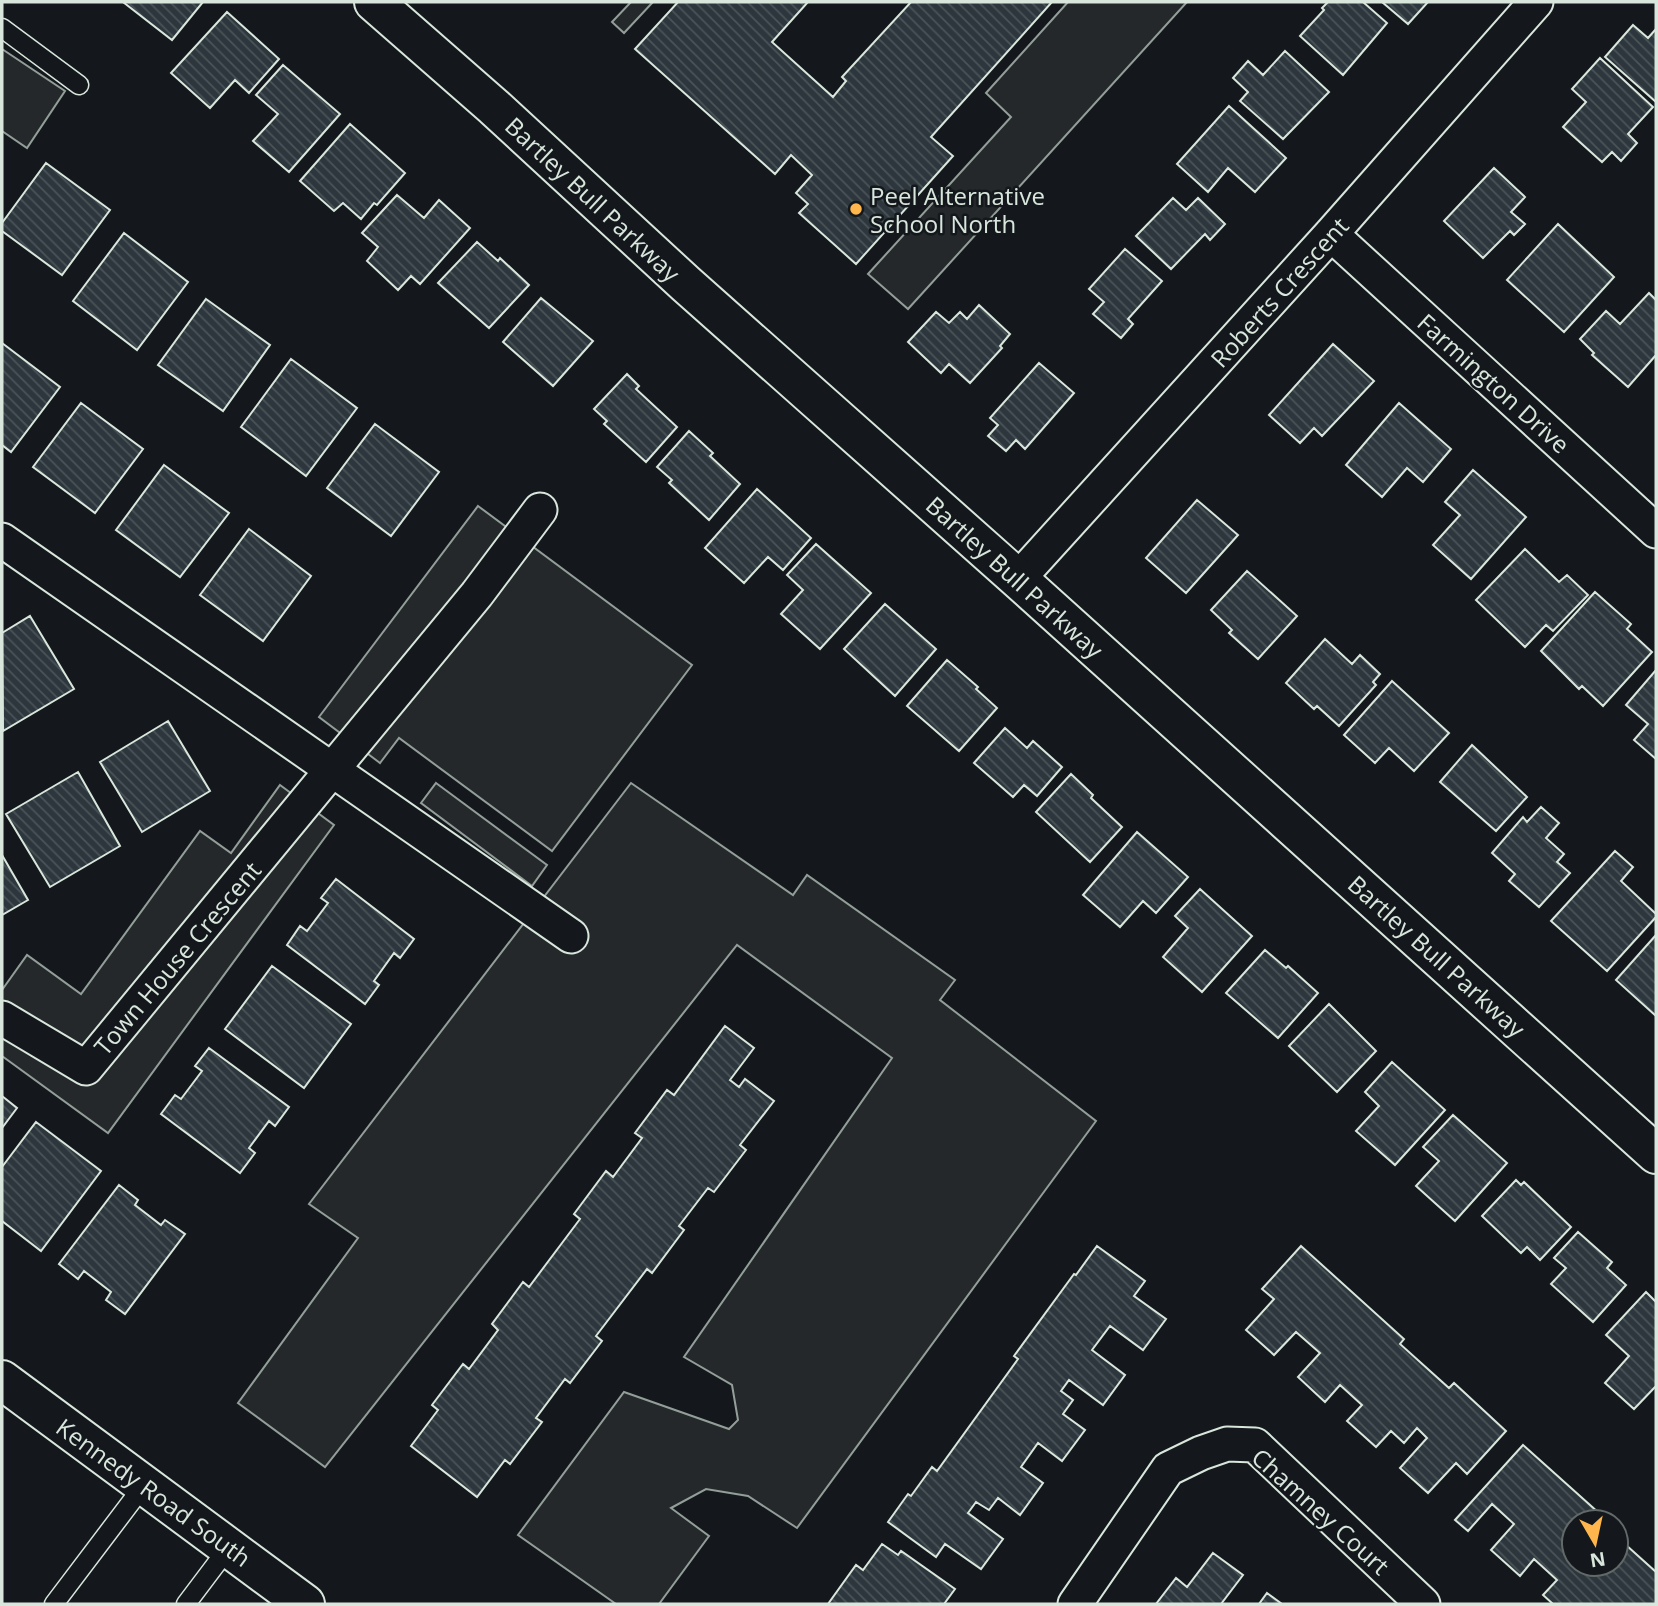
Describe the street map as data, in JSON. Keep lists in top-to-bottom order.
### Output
{
  "streets": {
    "street": [
      "Bartley Bull Parkway",
      "Roberts Crescent",
      "Farmington Drive",
      "Town House Crescent",
      "Kennedy Road South",
      "Chamney Court"
    ]
  },
  "crossings": [
    ["Bartley Bull Parkway", "Roberts Crescent"],
    ["Roberts Crescent", "Farmington Drive"]
  ],
  "places": ["Peel Alternative School North"],
  "north": "bottom"
}
